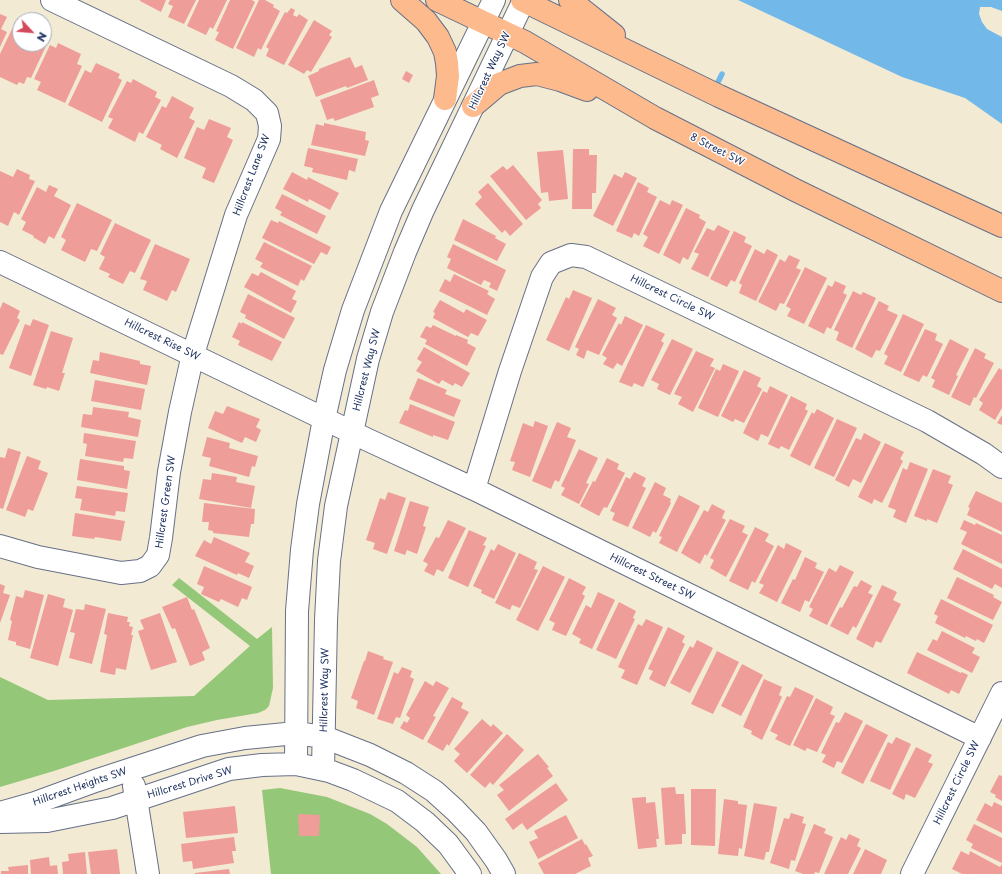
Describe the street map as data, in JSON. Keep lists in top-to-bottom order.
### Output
{
  "streets": {
    "main road": ["8 Street SW"],
    "street": [
      "Hillcrest Way SW",
      "Hillcrest Lane SW",
      "Hillcrest Circle SW",
      "Hillcrest Rise SW",
      "Hillcrest Green SW",
      "Hillcrest Street SW",
      "Hillcrest Drive SW",
      "Hillcrest Heights SW"
    ]
  },
  "crossings": [
    ["Hillcrest Way SW", "8 Street SW"],
    ["Hillcrest Way SW", "Hillcrest Street SW"],
    ["Hillcrest Way SW", "Hillcrest Drive SW"],
    ["Hillcrest Lane SW", "Hillcrest Rise SW"],
    ["Hillcrest Lane SW", "Hillcrest Green SW"],
    ["Hillcrest Circle SW", "Hillcrest Street SW"],
    ["Hillcrest Rise SW", "Hillcrest Green SW"],
    ["Hillcrest Rise SW", "Hillcrest Street SW"],
    ["Hillcrest Drive SW", "Hillcrest Heights SW"]
  ],
  "north": "bottom right"
}
